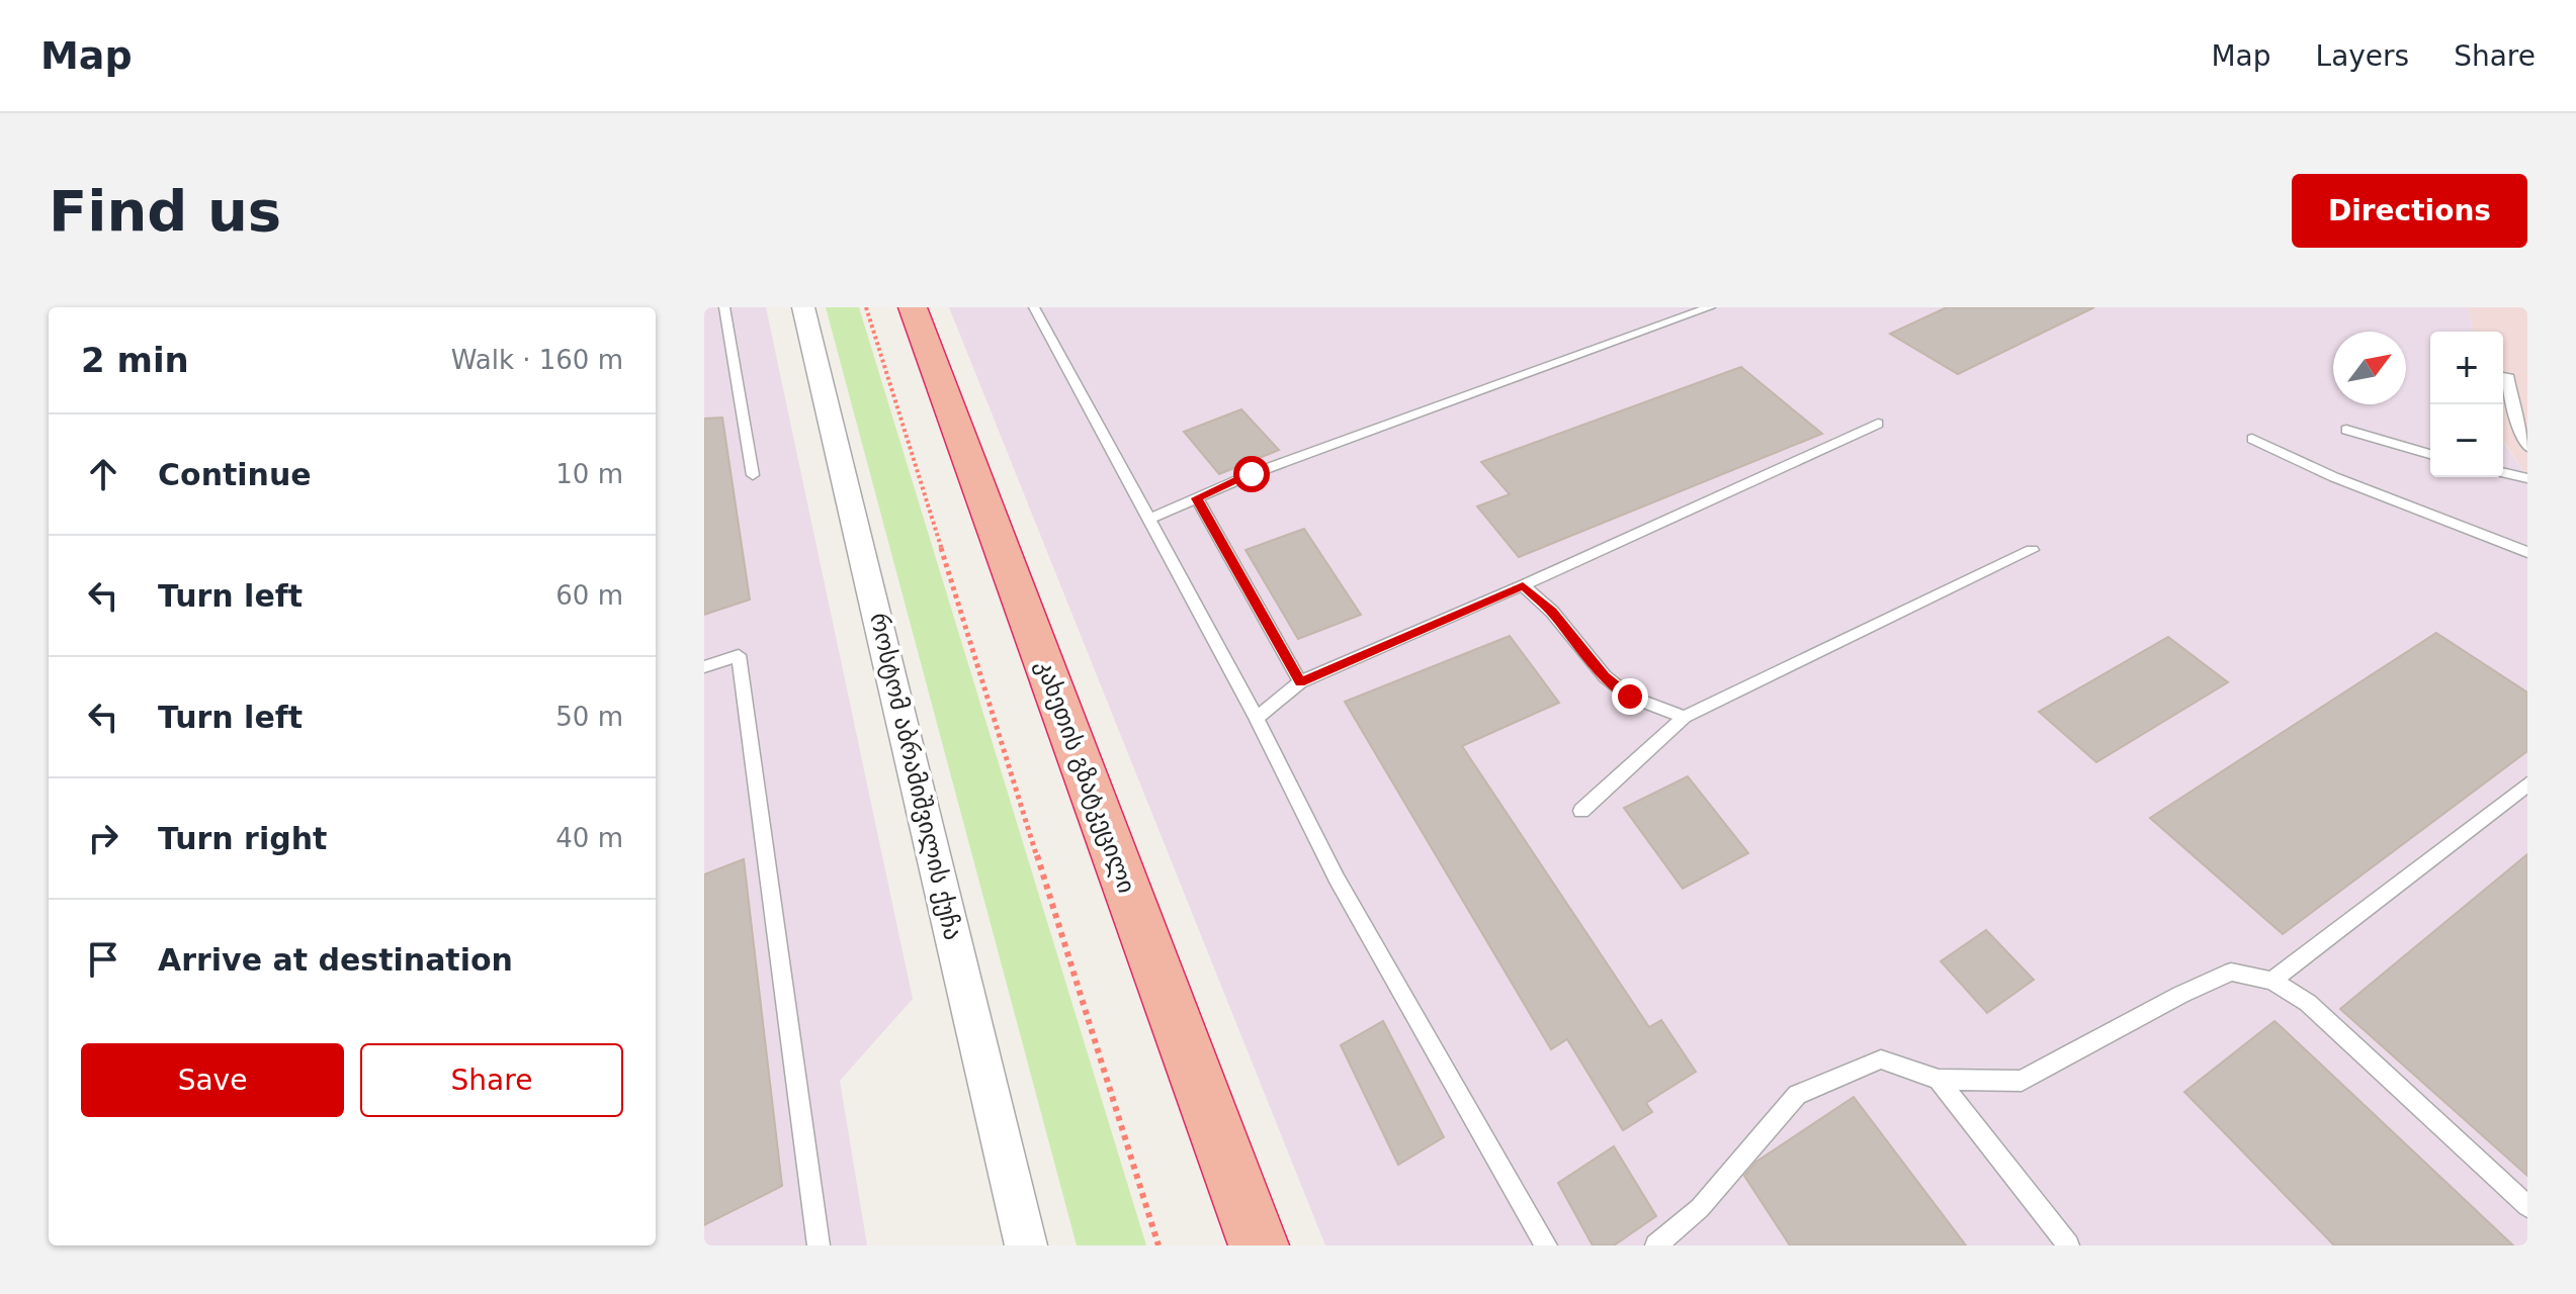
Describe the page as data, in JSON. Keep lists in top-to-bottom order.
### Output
{
  "streets": {
    "highway": ["კახეთის გზატკეცილი"],
    "street": ["როსტომ აბრამიშვილის ქუჩა"]
  },
  "north": "top right",
  "page": {
    "header": "Map",
    "nav": ["Map", "Layers", "Share"],
    "buttons": [
      "Directions",
      ["Save", "Share"]
    ],
    "title": "Find us",
    "heading": ["2 min", "Walk · 160 m"],
    "map_buttons": ["+", "−"],
    "list": [
      ["Continue", "10 m"],
      ["Turn left", "60 m"],
      ["Turn left", "50 m"],
      ["Turn right", "40 m"],
      "Arrive at destination"
    ]
  }
}
